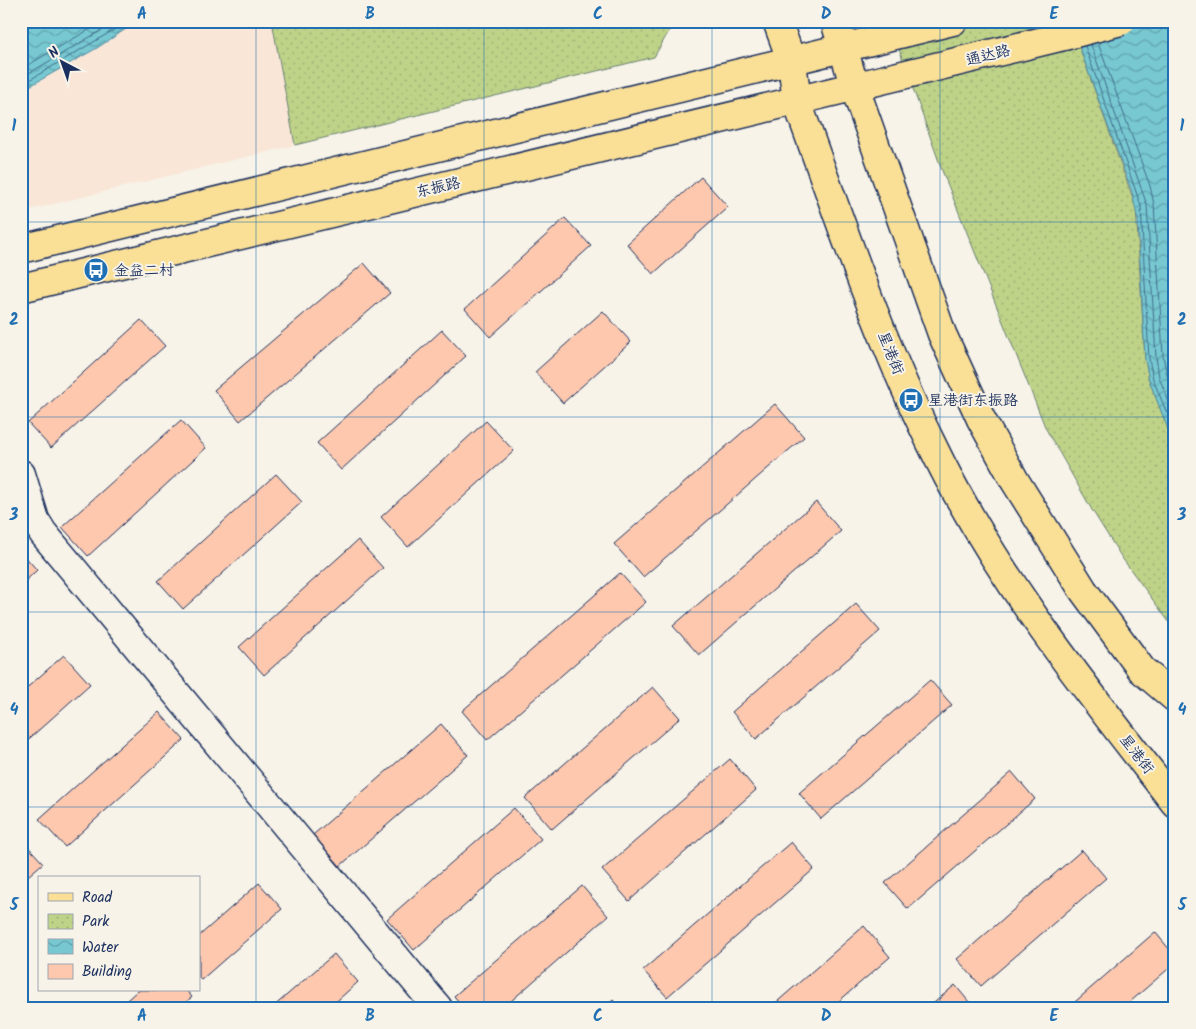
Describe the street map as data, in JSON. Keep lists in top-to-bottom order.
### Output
{
  "streets": {
    "main road": ["通达路", "东振路", "星港街"]
  },
  "crossings": [
    ["通达路", "东振路"],
    ["东振路", "星港街"]
  ],
  "places": {
    "bus stop": ["金益二村", "星港街东振路"]
  },
  "legend": [
    "Road",
    "Park",
    "Water",
    "Building"
  ],
  "north": "top left",
  "grid": {
    "columns": [
      "A",
      "B",
      "C",
      "D",
      "E"
    ],
    "rows": [
      "1",
      "2",
      "3",
      "4",
      "5"
    ]
  }
}
